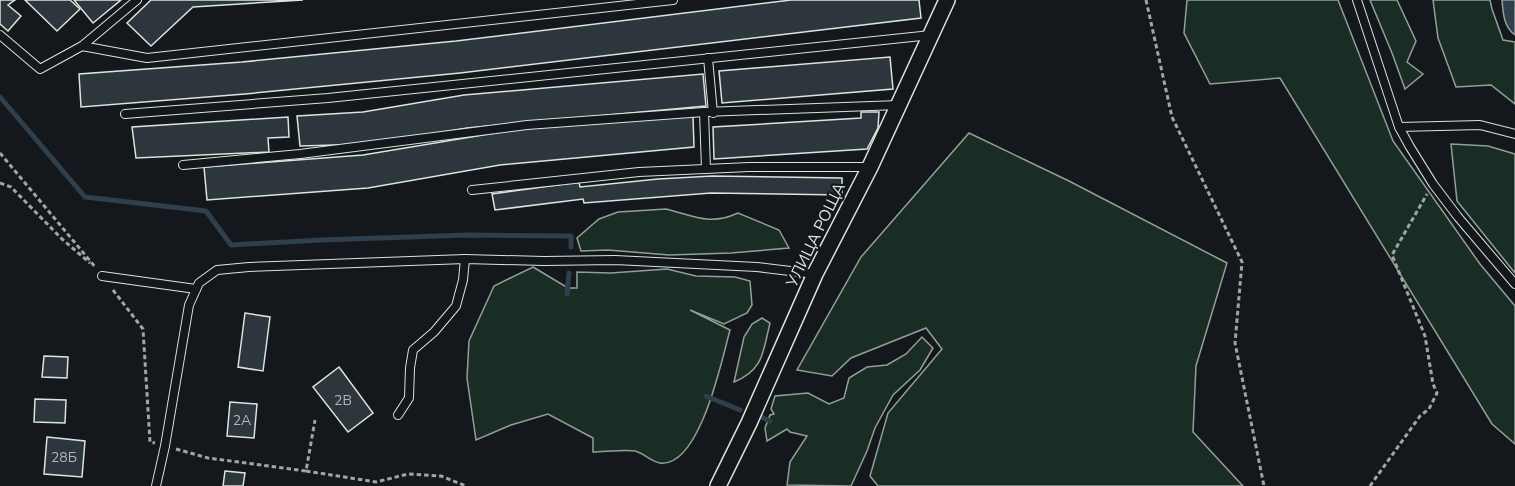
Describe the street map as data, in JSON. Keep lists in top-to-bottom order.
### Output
{
  "streets": {
    "street": ["УЛИЦА РОЩА"]
  },
  "house_numbers": ["2В", "2А", "28Б"]
}
